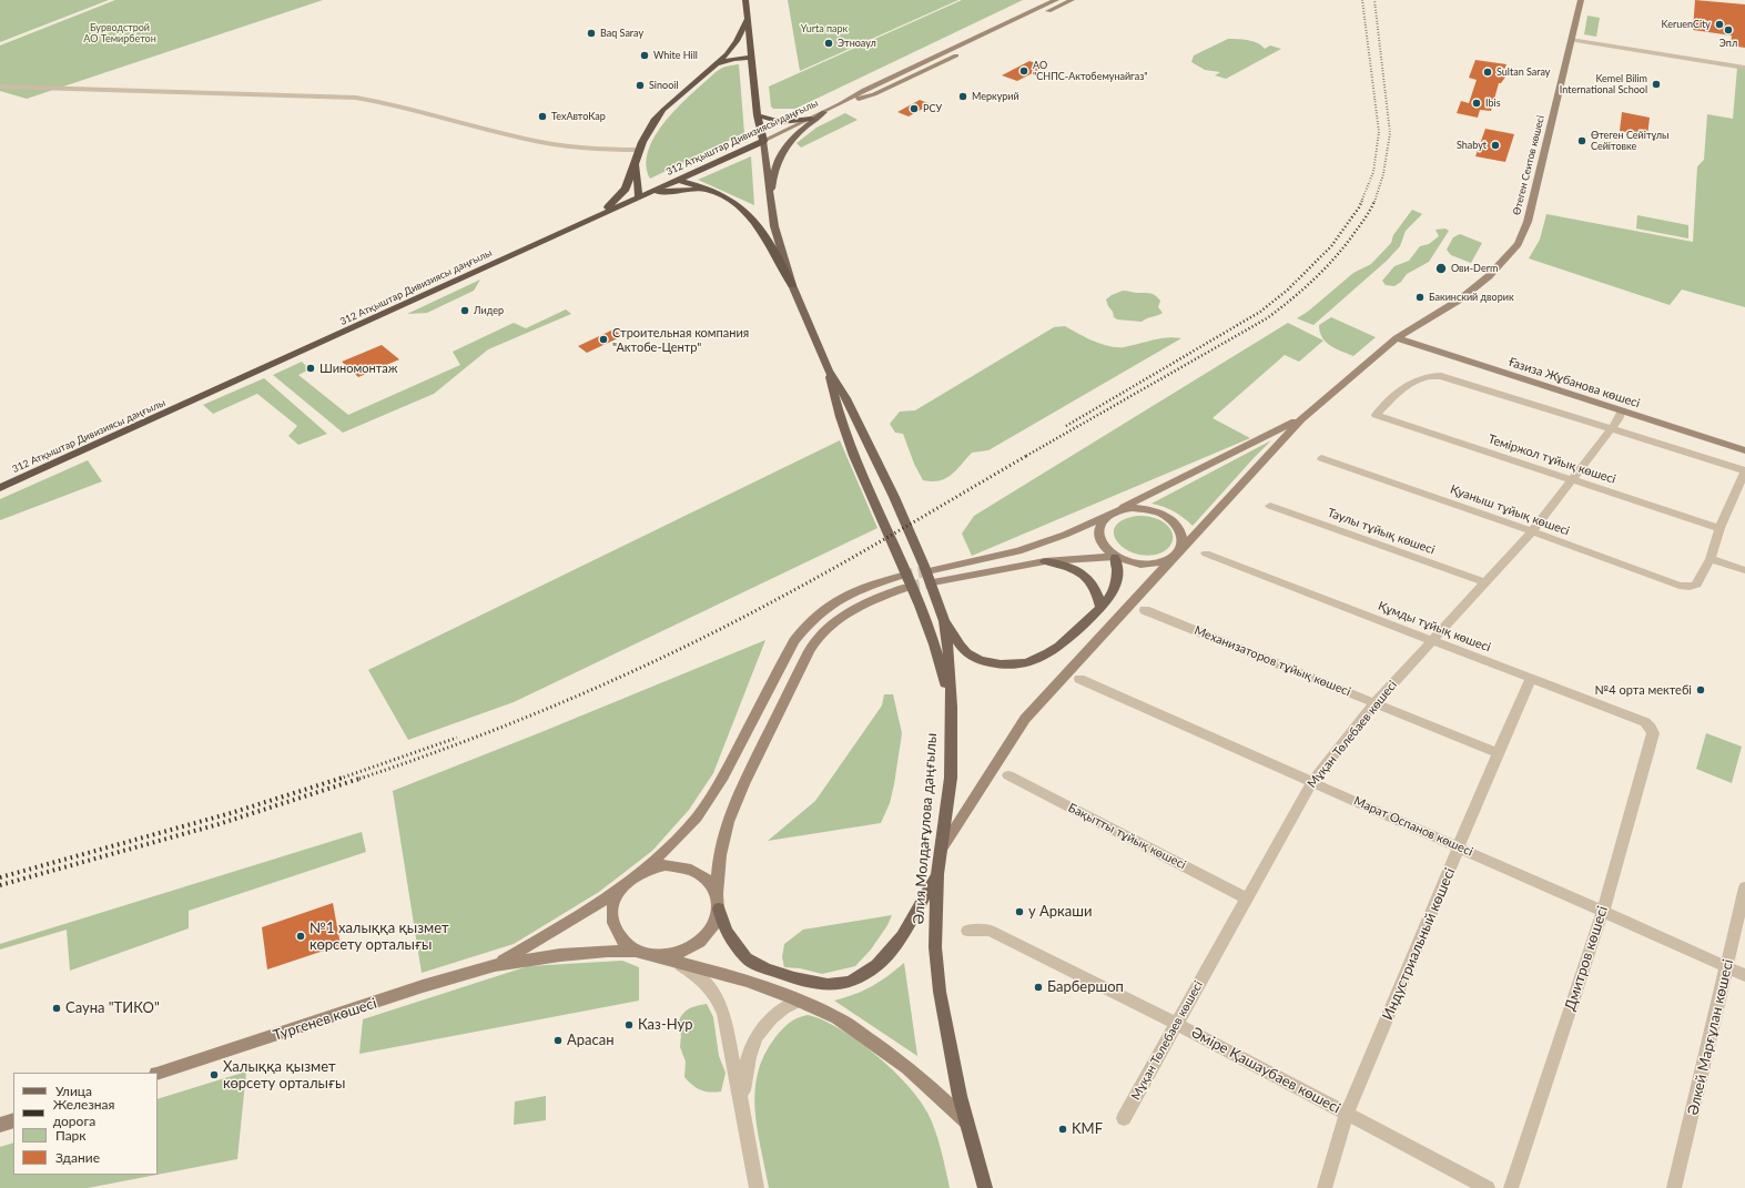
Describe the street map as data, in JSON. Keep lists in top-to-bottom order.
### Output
{
  "streets": {
    "highway": ["312 Атқыштар Дивизиясы даңғылы"],
    "main road": [
      "Өтеген Сеитов көшесі",
      "Ғазиза Жұбанова көшесі",
      "Әлия Молдағұлова даңғылы",
      "Тургенев көшесі"
    ],
    "street": [
      "Теміржол тұйық көшесі",
      "Қуаныш тұйық көшесі",
      "Таулы тұйық көшесі",
      "Құмды тұйық көшесі",
      "Механизаторов тұйық көшесі",
      "Мұқан Төлебаев көшесі",
      "Марат Оспанов көшесі",
      "Бақытты тұйық көшесі",
      "Индустриальный көшесі",
      "Дмитров көшесі",
      "Әлкей Марғұлан көшесі",
      "Әміре Қашаубаев көшесі"
    ]
  },
  "crossings": [
    ["Өтеген Сеитов көшесі", "Ғазиза Жұбанова көшесі"],
    ["Ғазиза Жұбанова көшесі", "Мұқан Төлебаев көшесі"],
    ["Теміржол тұйық көшесі", "Мұқан Төлебаев көшесі"],
    ["Қуаныш тұйық көшесі", "Мұқан Төлебаев көшесі"],
    ["Таулы тұйық көшесі", "Мұқан Төлебаев көшесі"],
    ["Құмды тұйық көшесі", "Мұқан Төлебаев көшесі"],
    ["Құмды тұйық көшесі", "Индустриальный көшесі"],
    ["Құмды тұйық көшесі", "Дмитров көшесі"],
    ["Механизаторов тұйық көшесі", "Мұқан Төлебаев көшесі"],
    ["Механизаторов тұйық көшесі", "Индустриальный көшесі"],
    ["Мұқан Төлебаев көшесі", "Марат Оспанов көшесі"],
    ["Мұқан Төлебаев көшесі", "Бақытты тұйық көшесі"],
    ["Мұқан Төлебаев көшесі", "Әміре Қашаубаев көшесі"],
    ["Марат Оспанов көшесі", "Индустриальный көшесі"],
    ["Марат Оспанов көшесі", "Дмитров көшесі"],
    ["Марат Оспанов көшесі", "Әлкей Марғұлан көшесі"],
    ["Индустриальный көшесі", "Әміре Қашаубаев көшесі"]
  ],
  "parks": ["Бурводстрой АО Темирбетон", "Yurta парк"],
  "places": [
    "KeruenCity",
    "Эпл",
    "Baq Saray",
    "Этноаул",
    "White Hill",
    "АО \"СНПС-Актобемунайгаз\"",
    "Sultan Saray",
    "Kemel Bilim International School",
    "Sinooil",
    "Меркурий",
    "Ibis",
    "РСУ",
    "ТехАвтоКар",
    "Өтеген Сейітұлы Сейітовке",
    "Shabyt",
    "Ови-Derm",
    "Бакинский дворик",
    "Лидер",
    "Строительная компания \"Актобе-Центр\"",
    "Шиномонтаж",
    "№4 орта мектебі",
    "у Аркаши",
    "№1 халыққа қызмет көрсету орталығы",
    "Барбершоп",
    "Сауна \"ТИКО\"",
    "Каз-Нур",
    "Арасан",
    "Халыққа қызмет көрсету орталығы",
    "KMF"
  ],
  "legend": [
    "Улица",
    "Железная дорога",
    "Парк",
    "Здание"
  ]
}
